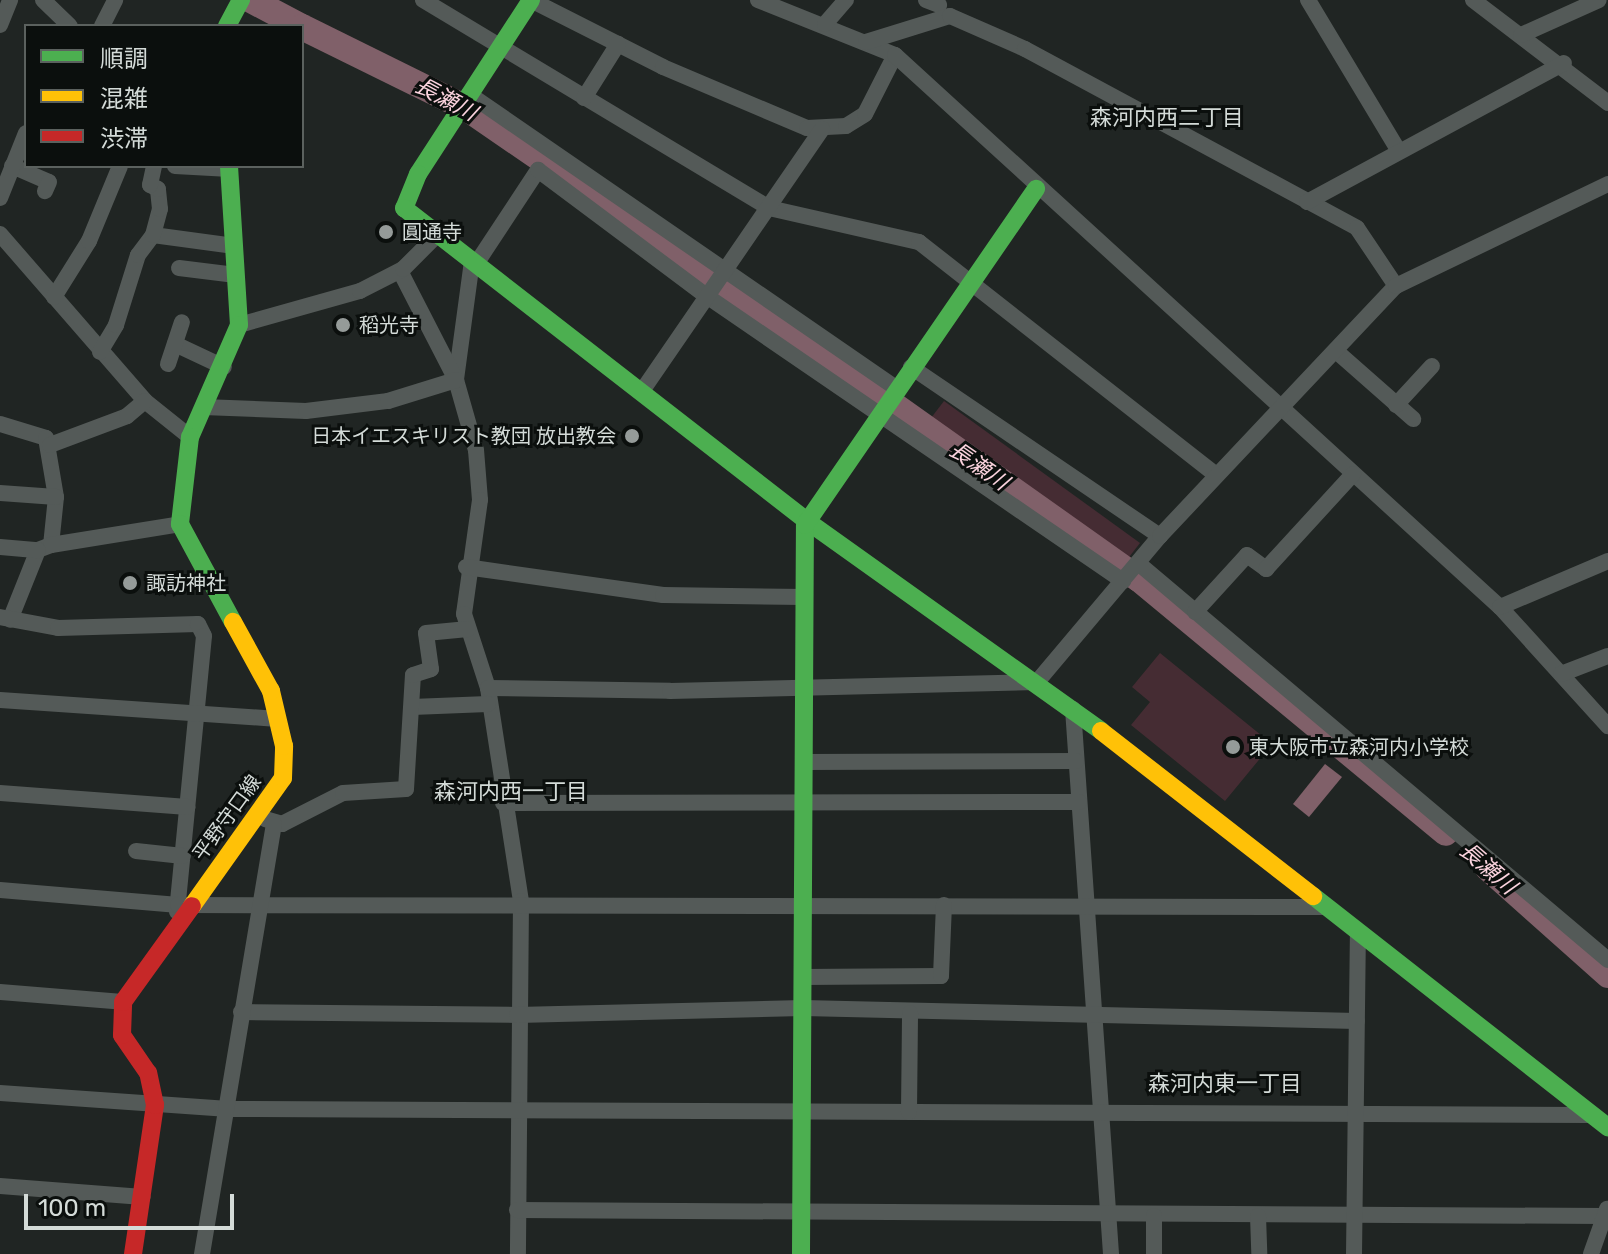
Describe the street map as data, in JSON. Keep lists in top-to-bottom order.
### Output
{
  "streets": {
    "street": ["平野守口線"]
  },
  "districts": ["森河内西二丁目", "森河内西一丁目", "森河内東一丁目"],
  "water": ["長瀬川"],
  "places": [
    "圓通寺",
    "稻光寺",
    "日本イエスキリスト教団 放出教会",
    "諏訪神社",
    "東大阪市立森河内小学校"
  ],
  "legend": ["順調", "混雑", "渋滞"],
  "scale_bar": "100 m"
}
